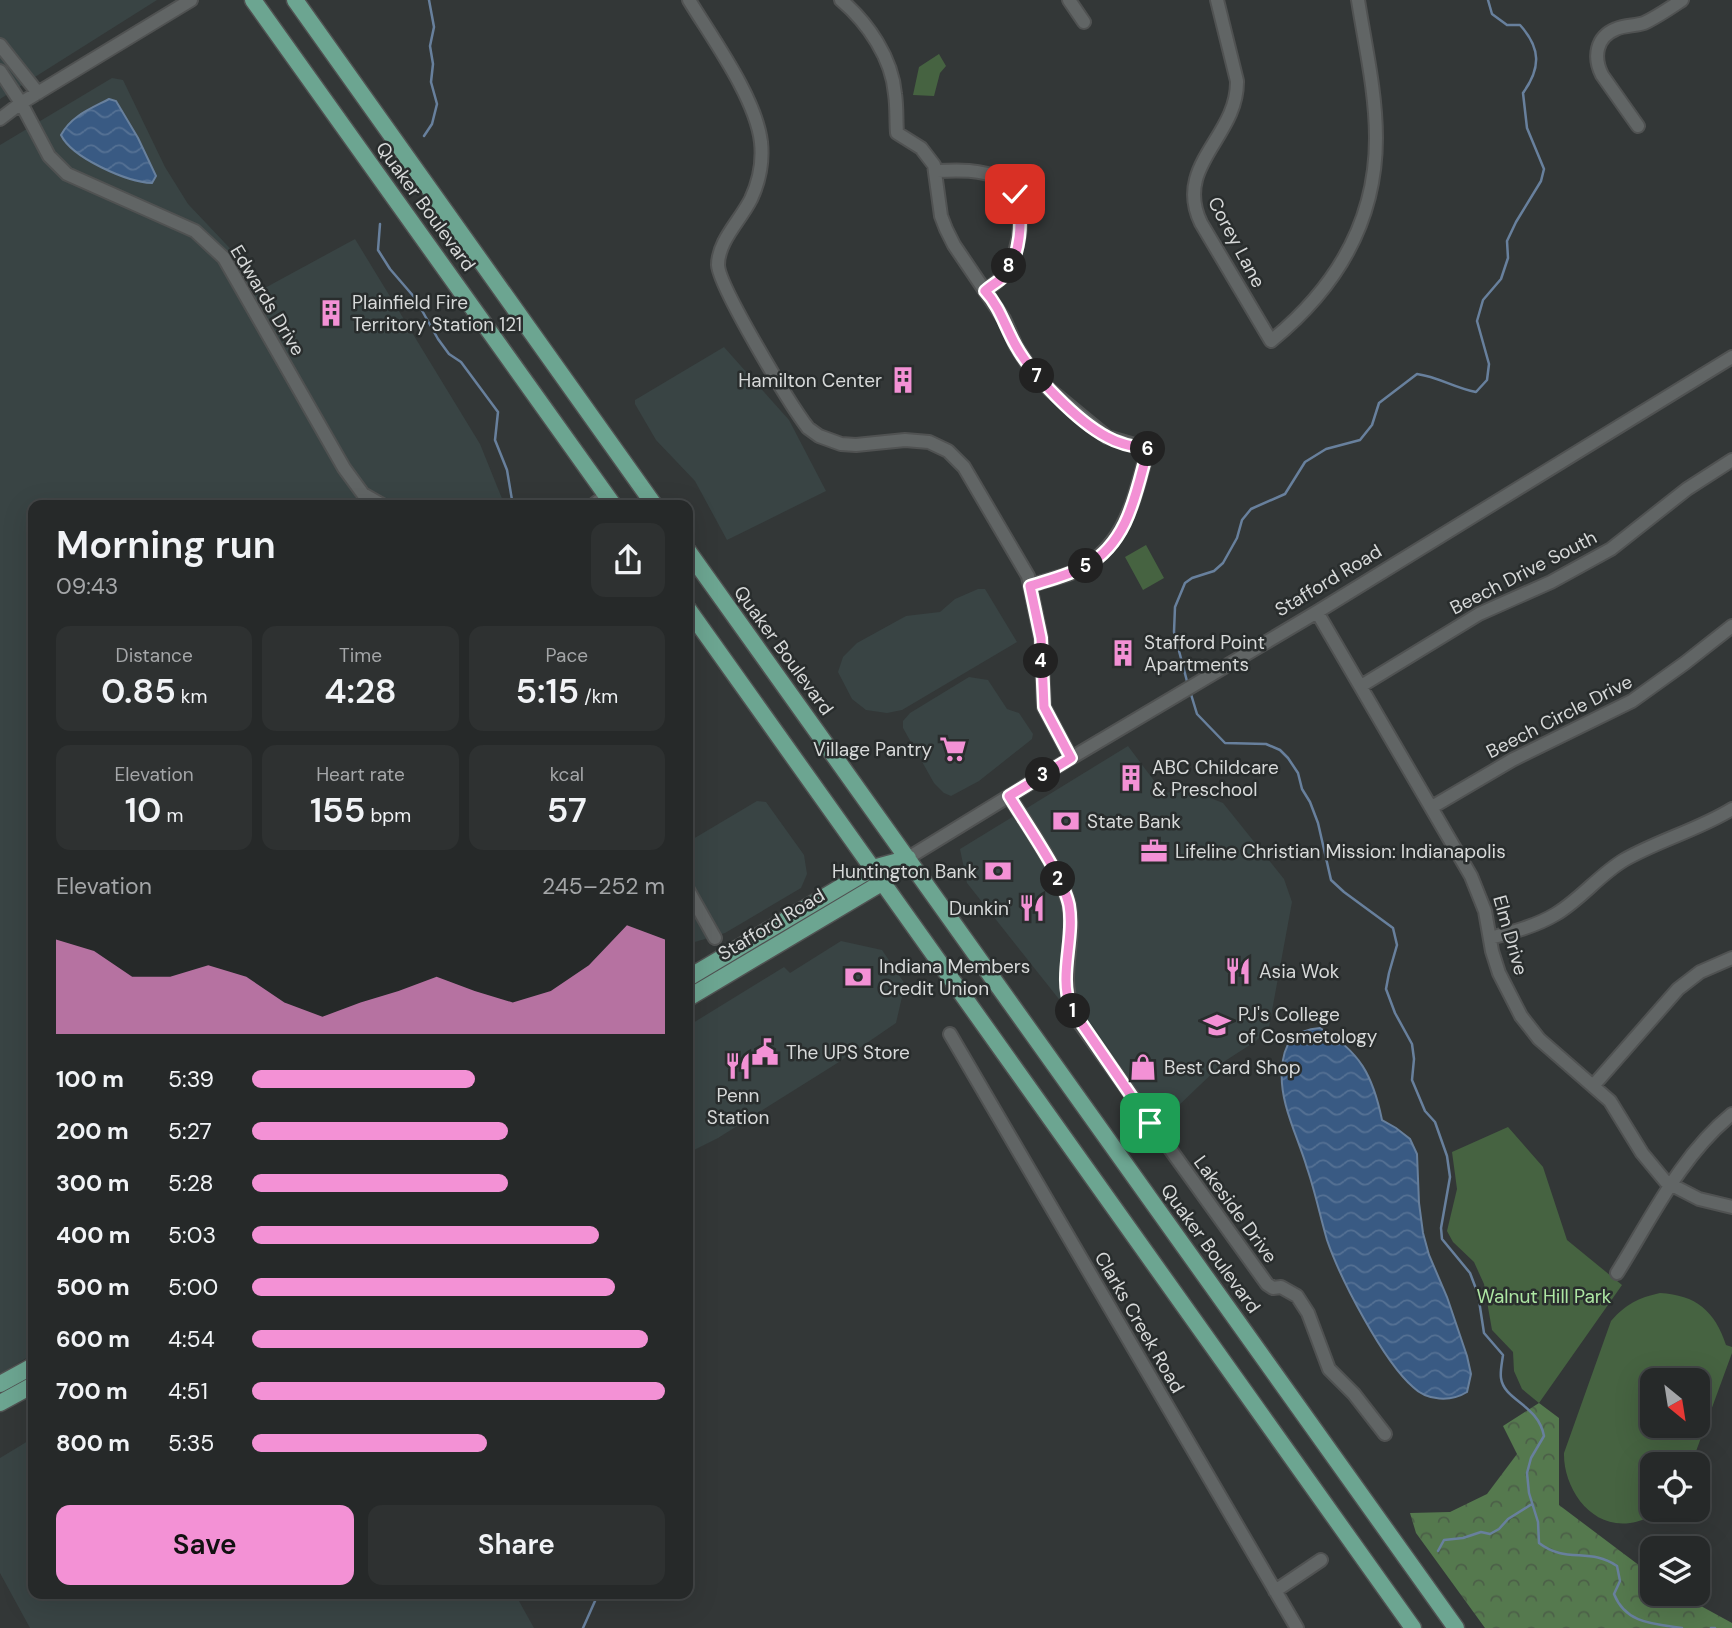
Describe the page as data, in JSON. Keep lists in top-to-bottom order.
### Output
{
  "streets": {
    "main road": ["Quaker Boulevard", "Stafford Road"],
    "street": [
      "Corey Lane",
      "Edwards Drive",
      "Beech Drive South",
      "Beech Circle Drive",
      "Elm Drive",
      "Lakeside Drive",
      "Clarks Creek Road"
    ]
  },
  "crossings": [
    ["Quaker Boulevard", "Stafford Road"],
    ["Beech Drive South", "Elm Drive"],
    ["Stafford Road", "Elm Drive"],
    ["Stafford Road", "Lakeside Drive"],
    ["Beech Circle Drive", "Elm Drive"]
  ],
  "parks": ["Walnut Hill Park"],
  "places": {
    "building": [
      "Plainfield Fire Territory Station 121",
      "Hamilton Center",
      "Stafford Point Apartments",
      "ABC Childcare & Preschool"
    ],
    "supermarket": ["Village Pantry"],
    "bank": ["State Bank", "Huntington Bank", "Indiana Members Credit Union"],
    "office": ["Lifeline Christian Mission: Indianapolis"],
    "restaurant": ["Dunkin'", "Asia Wok", "Penn Station"],
    "school or university": ["PJ's College of Cosmetology"],
    "public building": ["The UPS Store"],
    "shop": ["Best Card Shop"]
  },
  "north": "bottom right",
  "page": {
    "pins": [
      "8",
      "7",
      "6",
      "5",
      "4",
      "3",
      "2",
      "1"
    ],
    "heading": ["Morning run", "09:43"],
    "stats": [
      ["Distance", "0.85 km"],
      ["Time", "4:28"],
      ["Pace", "5:15 /km"],
      ["Elevation", "10 m"],
      ["Heart rate", "155 bpm"],
      ["kcal", "57"]
    ],
    "chart": ["Elevation", "245–252 m"],
    "list": [
      {
        "name": "100 m",
        "note": "5:39"
      },
      {
        "name": "200 m",
        "note": "5:27"
      },
      {
        "name": "300 m",
        "note": "5:28"
      },
      {
        "name": "400 m",
        "note": "5:03"
      },
      {
        "name": "500 m",
        "note": "5:00"
      },
      {
        "name": "600 m",
        "note": "4:54"
      },
      {
        "name": "700 m",
        "note": "4:51"
      },
      {
        "name": "800 m",
        "note": "5:35"
      }
    ],
    "buttons": ["Save", "Share"]
  }
}
